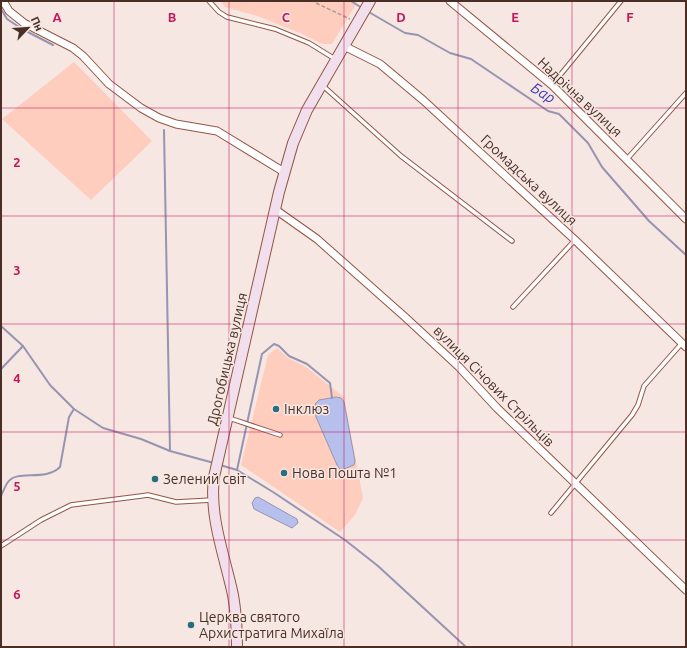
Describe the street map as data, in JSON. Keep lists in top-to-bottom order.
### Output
{
  "streets": {
    "main road": ["Дрогобицька вулиця"],
    "street": ["Надрічна вулиця", "Громадська вулиця", "вулиця Січових Стрільців"]
  },
  "crossings": [
    ["Громадська вулиця", "Дрогобицька вулиця"],
    ["Дрогобицька вулиця", "вулиця Січових Стрільців"]
  ],
  "water": ["Бар"],
  "places": [
    "Інклюз",
    "Нова Пошта №1",
    "Зелений світ",
    "Церква святого Архистратига Михаїла"
  ],
  "north": "top right",
  "grid": {
    "columns": [
      "A",
      "B",
      "C",
      "D",
      "E",
      "F"
    ],
    "rows": [
      "2",
      "3",
      "4",
      "5",
      "6"
    ]
  }
}
